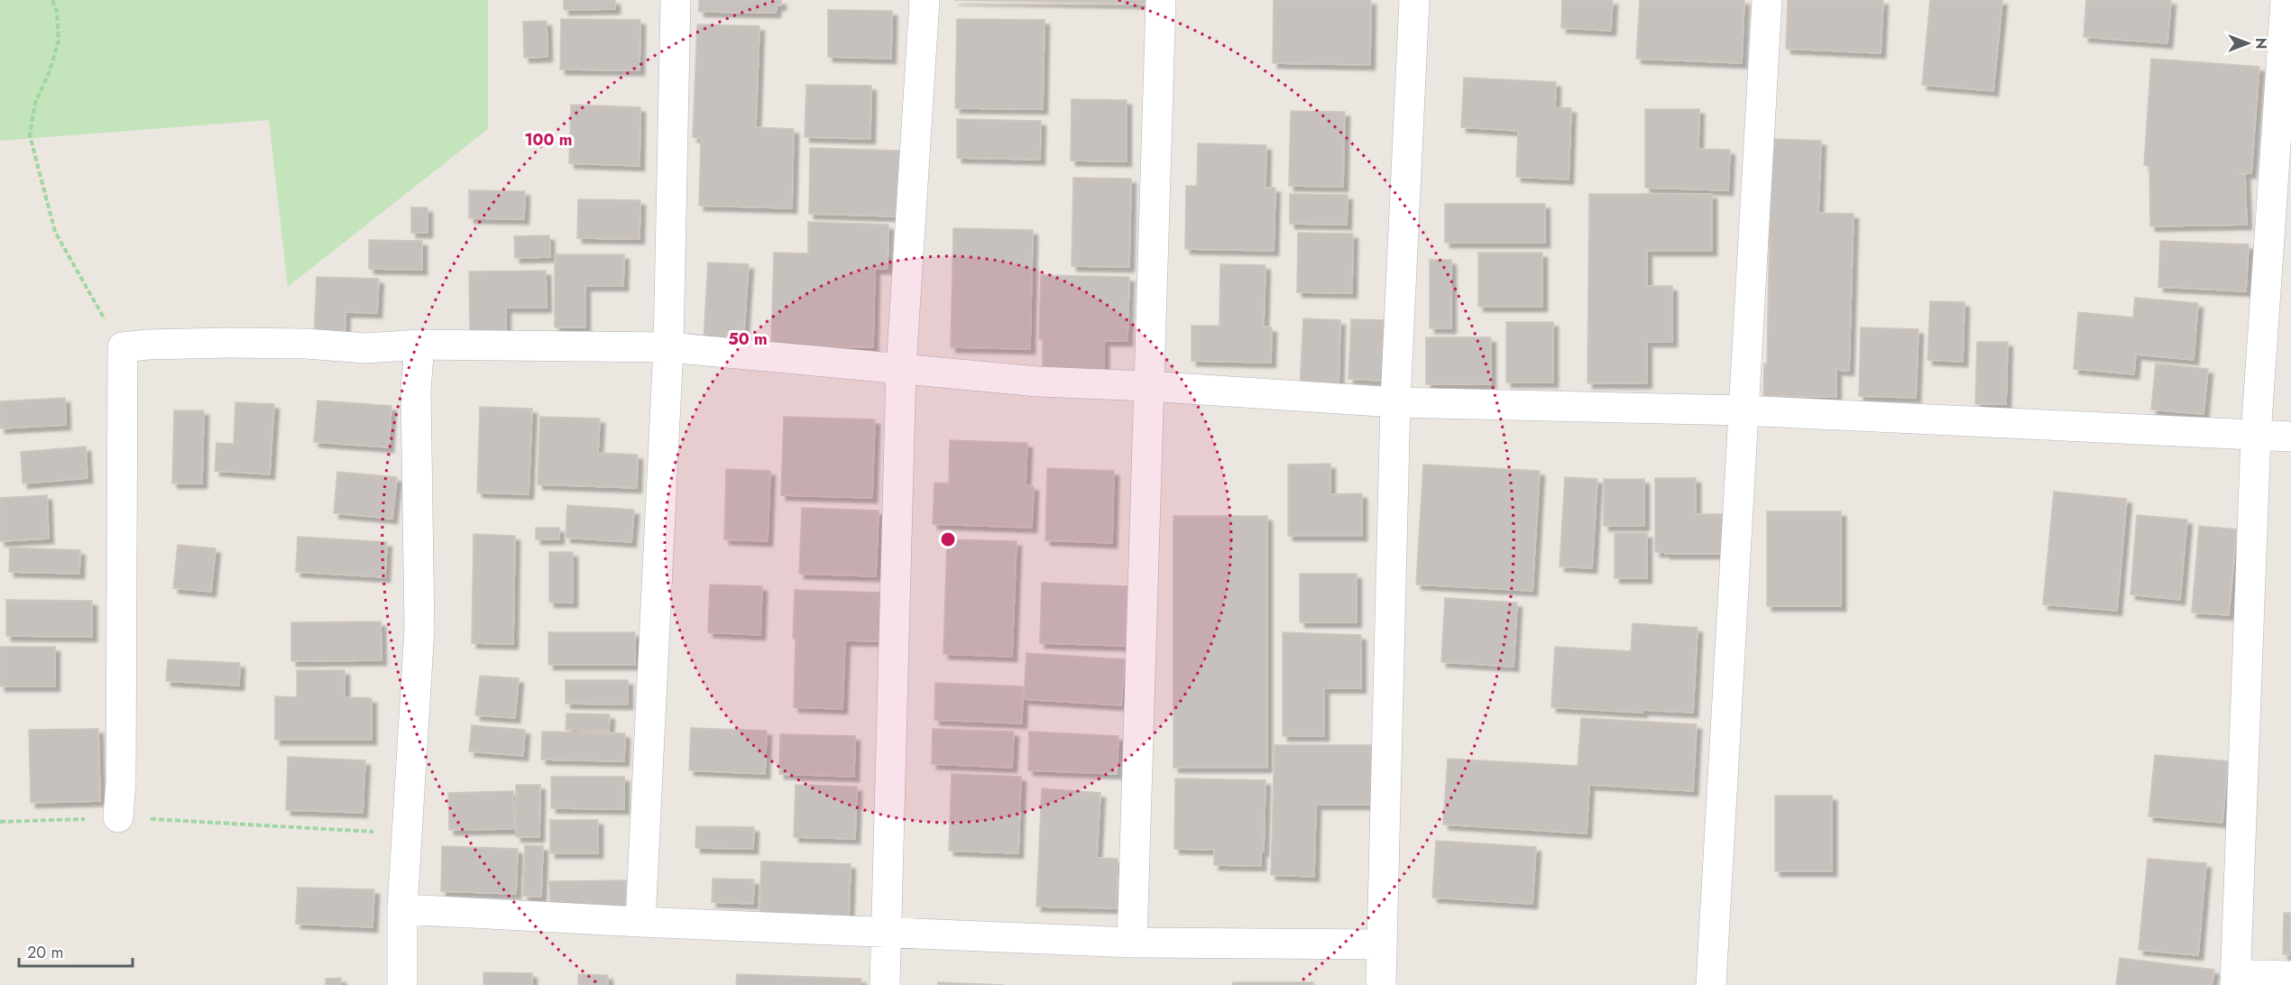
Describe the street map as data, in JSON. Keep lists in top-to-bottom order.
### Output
{
  "scale_bar": "20 m",
  "north": "right",
  "rings": ["100 m", "50 m"]
}
